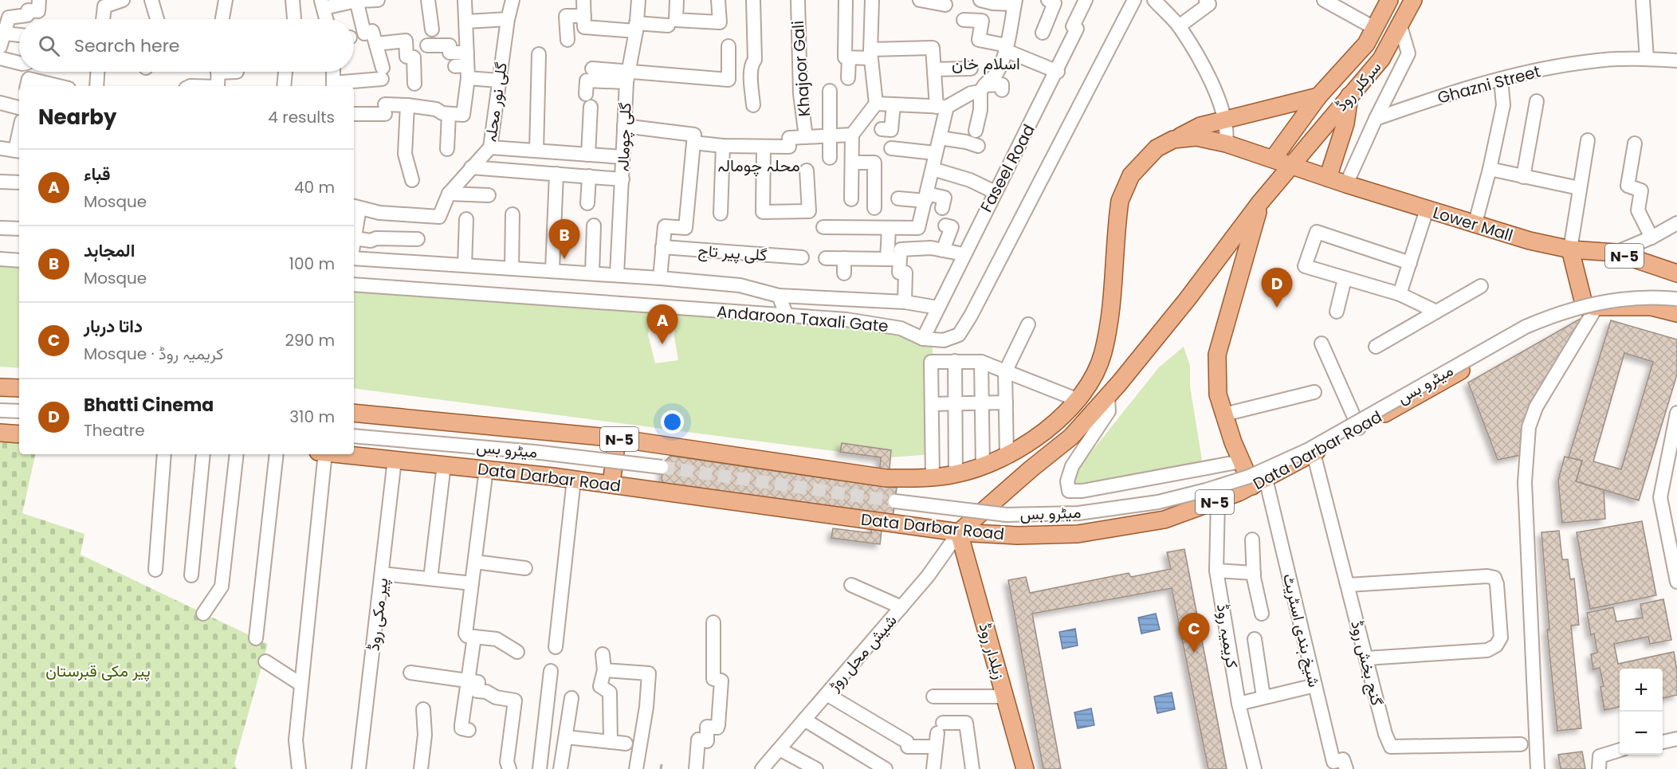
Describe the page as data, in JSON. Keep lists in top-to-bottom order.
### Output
{
  "streets": {
    "main road": [
      "سرکلر روڈ",
      "Lower Mall",
      "N-5",
      "Data Darbar Road",
      "زیلدار روڈ"
    ],
    "street": [
      "Khajoor Gali",
      "Ghazni Street",
      "گلی نور محلہ",
      "گلی چومالہ",
      "Faseel Road",
      "گلی پیر تاج",
      "Andaroon Taxali Gate",
      "میٹرو بس",
      "پیر مکی روڈ",
      "شیخ ہندی اسٹریٹ",
      "کریمیہ روڈ",
      "شیش محل روڑ",
      "گنج بخش روڈ"
    ]
  },
  "crossings": [
    ["سرکلر روڈ", "Lower Mall"],
    ["سرکلر روڈ", "N-5"],
    ["سرکلر روڈ", "Data Darbar Road"],
    ["سرکلر روڈ", "زیلدار روڈ"],
    ["سرکلر روڈ", "شیش محل روڑ"],
    ["Faseel Road", "Andaroon Taxali Gate"],
    ["Lower Mall", "N-5"],
    ["N-5", "Data Darbar Road"],
    ["Data Darbar Road", "پیر مکی روڈ"],
    ["Data Darbar Road", "شیخ ہندی اسٹریٹ"],
    ["Data Darbar Road", "کریمیہ روڈ"],
    ["Data Darbar Road", "زیلدار روڈ"],
    ["Data Darbar Road", "شیش محل روڑ"],
    ["Data Darbar Road", "گنج بخش روڈ"],
    ["زیلدار روڈ", "شیش محل روڑ"]
  ],
  "districts": ["اسلام خان", "محلہ چومالہ"],
  "parks": ["پیر مکی قبرستان"],
  "page": {
    "search": "Search here",
    "heading": ["Nearby", "4 results"],
    "list": [
      {
        "mark": "A",
        "name": "قباء",
        "note": "Mosque",
        "value": "40 m"
      },
      {
        "mark": "B",
        "name": "المجاہد",
        "note": "Mosque",
        "value": "100 m"
      },
      {
        "mark": "C",
        "name": "داتا دربار",
        "note": "Mosque · کریمیہ روڈ",
        "value": "290 m"
      },
      {
        "mark": "D",
        "name": "Bhatti Cinema",
        "note": "Theatre",
        "value": "310 m"
      }
    ],
    "pins": [
      "B",
      "D",
      "A",
      "C"
    ],
    "map_buttons": ["+", "−"]
  }
}
